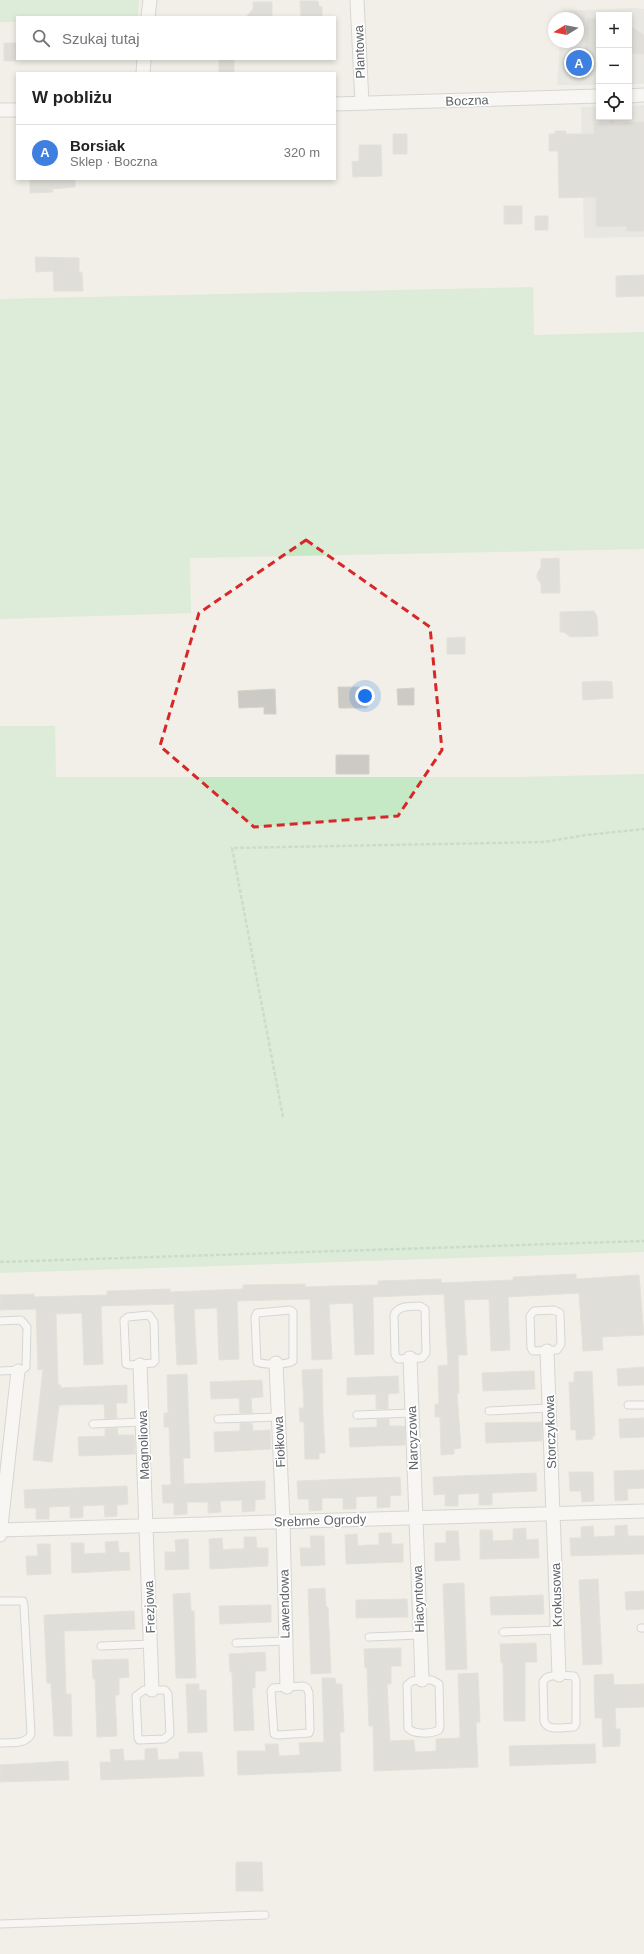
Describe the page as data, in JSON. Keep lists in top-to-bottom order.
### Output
{
  "streets": {
    "street": [
      "Plantowa",
      "Boczna",
      "Storczykowa",
      "Narcyzowa",
      "Fiołkowa",
      "Magnoliowa",
      "Srebrne Ogrody",
      "Krokusowa",
      "Hiacyntowa",
      "Lawendowa",
      "Frezjowa"
    ]
  },
  "crossings": [
    ["Plantowa", "Boczna"],
    ["Storczykowa", "Srebrne Ogrody"],
    ["Storczykowa", "Krokusowa"],
    ["Narcyzowa", "Srebrne Ogrody"],
    ["Narcyzowa", "Hiacyntowa"],
    ["Fiołkowa", "Srebrne Ogrody"],
    ["Fiołkowa", "Lawendowa"],
    ["Magnoliowa", "Srebrne Ogrody"],
    ["Magnoliowa", "Frezjowa"],
    ["Srebrne Ogrody", "Krokusowa"],
    ["Srebrne Ogrody", "Hiacyntowa"],
    ["Srebrne Ogrody", "Lawendowa"],
    ["Srebrne Ogrody", "Frezjowa"]
  ],
  "north": "left",
  "page": {
    "map_buttons": ["+", "−"],
    "search": "Szukaj tutaj",
    "pins": "A",
    "heading": "W pobliżu",
    "list": [
      {
        "mark": "A",
        "name": "Borsiak",
        "note": "Sklep · Boczna",
        "value": "320 m"
      }
    ]
  }
}
